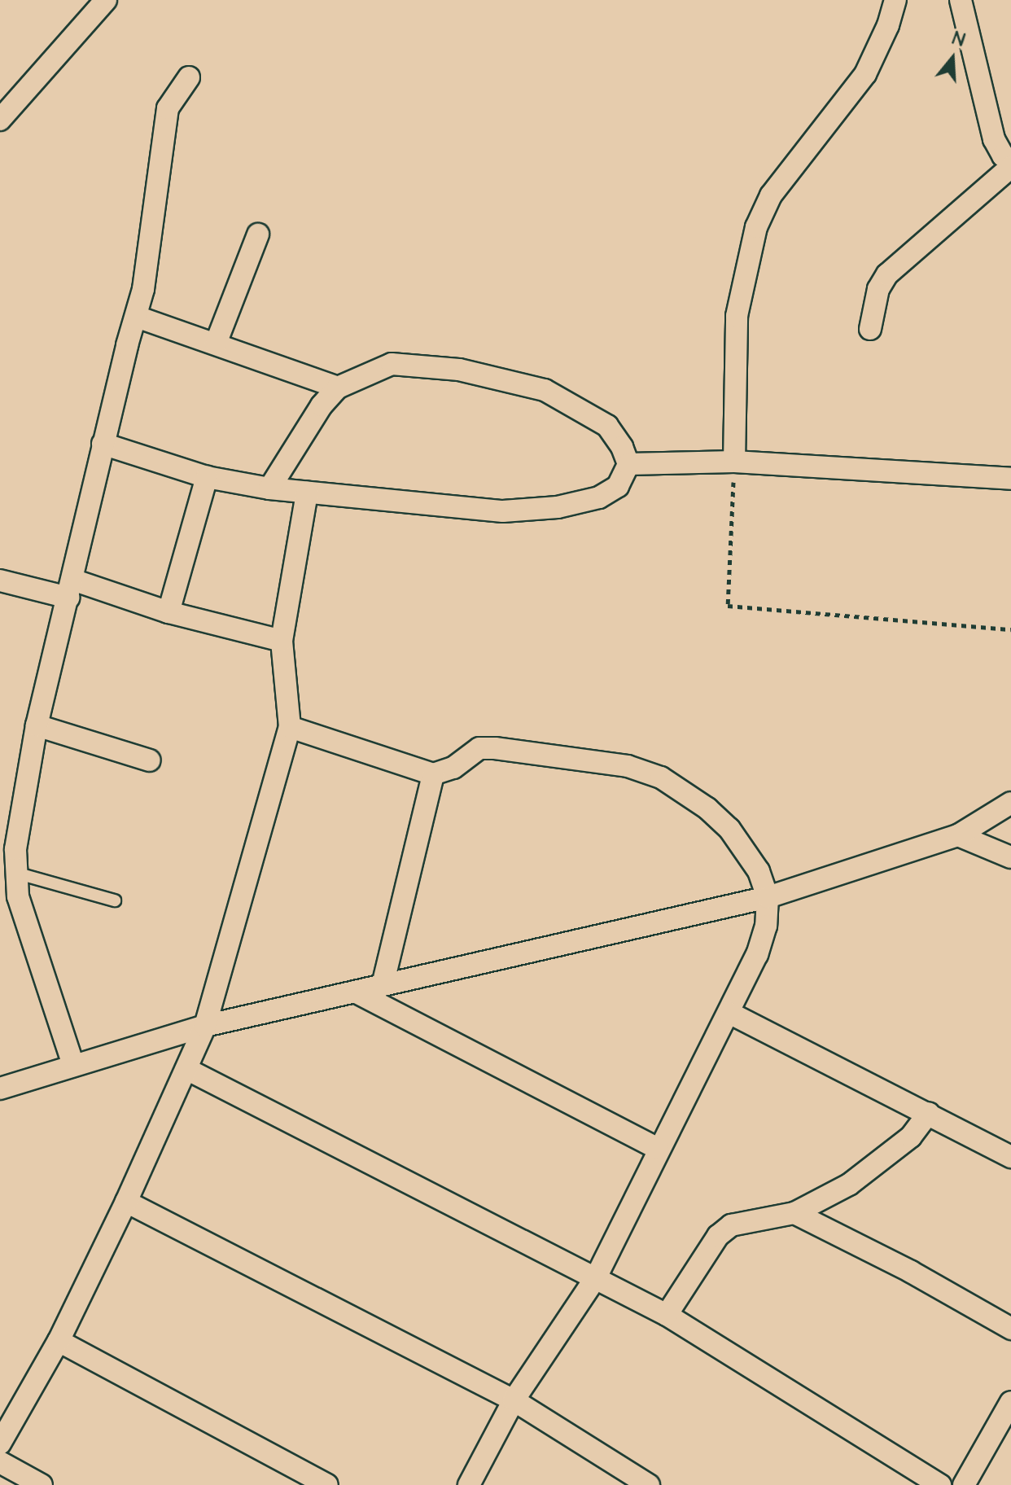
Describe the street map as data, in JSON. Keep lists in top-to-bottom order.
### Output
{
  "north": "top"
}
